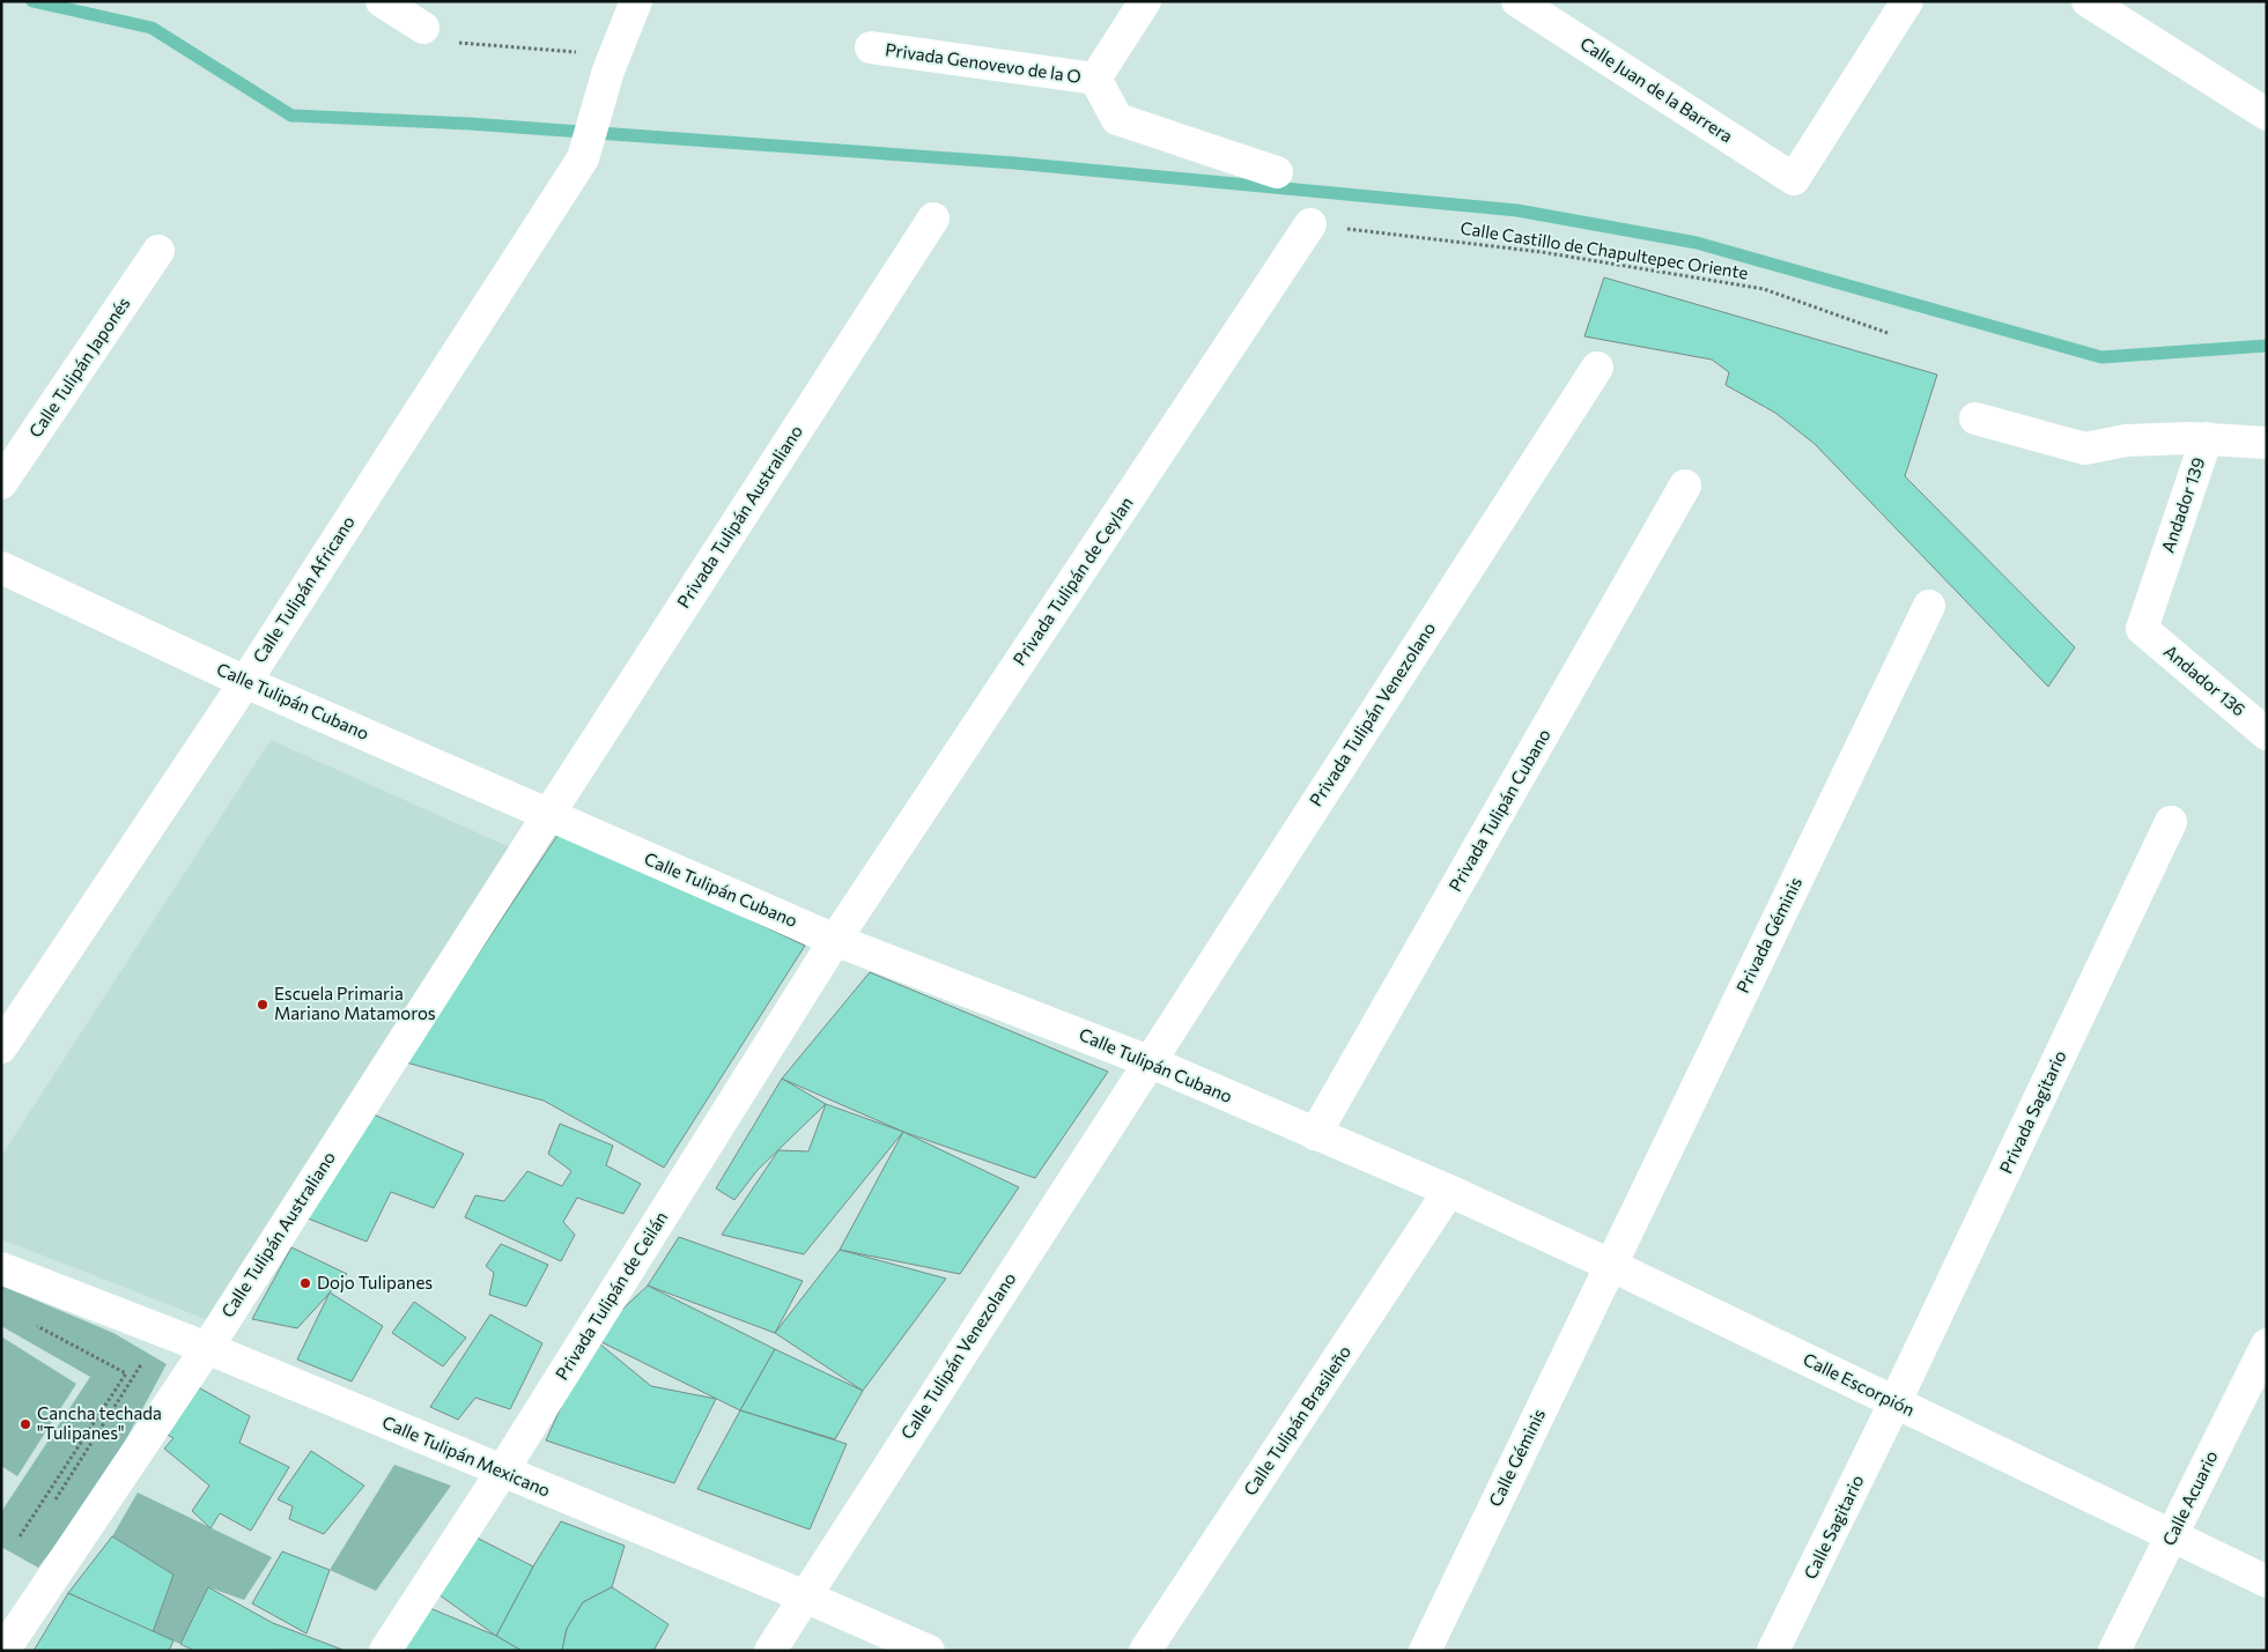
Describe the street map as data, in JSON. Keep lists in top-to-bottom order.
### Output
{
  "streets": {
    "street": [
      "Privada Genovevo de la O",
      "Calle Juan de la Barrera",
      "Calle Tulipán Japonés",
      "Andador 139",
      "Privada Tulipán Australiano",
      "Privada Tulipán de Ceylan",
      "Calle Tulipán Africano",
      "Andador 136",
      "Calle Tulipán Cubano",
      "Privada Tulipán Venezolano",
      "Privada Tulipán Cubano",
      "Privada Géminis",
      "Privada Sagitario",
      "Calle Tulipán Australiano",
      "Privada Tulipán de Ceilán",
      "Calle Tulipán Venezolano",
      "Calle Escorpión",
      "Calle Tulipán Brasileño",
      "Calle Tulipán Mexicano",
      "Calle Géminis",
      "Calle Acuario",
      "Calle Sagitario"
    ],
    "path": ["Calle Castillo de Chapultepec Oriente"]
  },
  "crossings": [
    ["Calle Castillo de Chapultepec Oriente", "Privada Tulipán de Ceylan"],
    ["Andador 139", "Andador 136"],
    ["Privada Tulipán Australiano", "Calle Tulipán Cubano"],
    ["Privada Tulipán Australiano", "Calle Tulipán Australiano"],
    ["Privada Tulipán de Ceylan", "Calle Tulipán Cubano"],
    ["Privada Tulipán de Ceylan", "Privada Tulipán de Ceilán"],
    ["Calle Tulipán Africano", "Calle Tulipán Cubano"],
    ["Calle Tulipán Cubano", "Privada Tulipán Venezolano"],
    ["Calle Tulipán Cubano", "Privada Tulipán Cubano"],
    ["Calle Tulipán Cubano", "Calle Tulipán Australiano"],
    ["Calle Tulipán Cubano", "Privada Tulipán de Ceilán"],
    ["Calle Tulipán Cubano", "Calle Tulipán Venezolano"],
    ["Calle Tulipán Cubano", "Calle Escorpión"],
    ["Calle Tulipán Cubano", "Calle Tulipán Brasileño"],
    ["Privada Tulipán Venezolano", "Calle Tulipán Venezolano"],
    ["Privada Géminis", "Calle Escorpión"],
    ["Privada Géminis", "Calle Géminis"],
    ["Privada Sagitario", "Calle Escorpión"],
    ["Privada Sagitario", "Calle Sagitario"],
    ["Calle Tulipán Australiano", "Calle Tulipán Mexicano"],
    ["Privada Tulipán de Ceilán", "Calle Tulipán Mexicano"],
    ["Calle Tulipán Venezolano", "Calle Tulipán Mexicano"],
    ["Calle Escorpión", "Calle Tulipán Brasileño"],
    ["Calle Escorpión", "Calle Géminis"],
    ["Calle Escorpión", "Calle Acuario"],
    ["Calle Escorpión", "Calle Sagitario"]
  ],
  "places": ["Escuela Primaria Mariano Matamoros", "Dojo Tulipanes", "Cancha techada \"Tulipanes\""]
}
